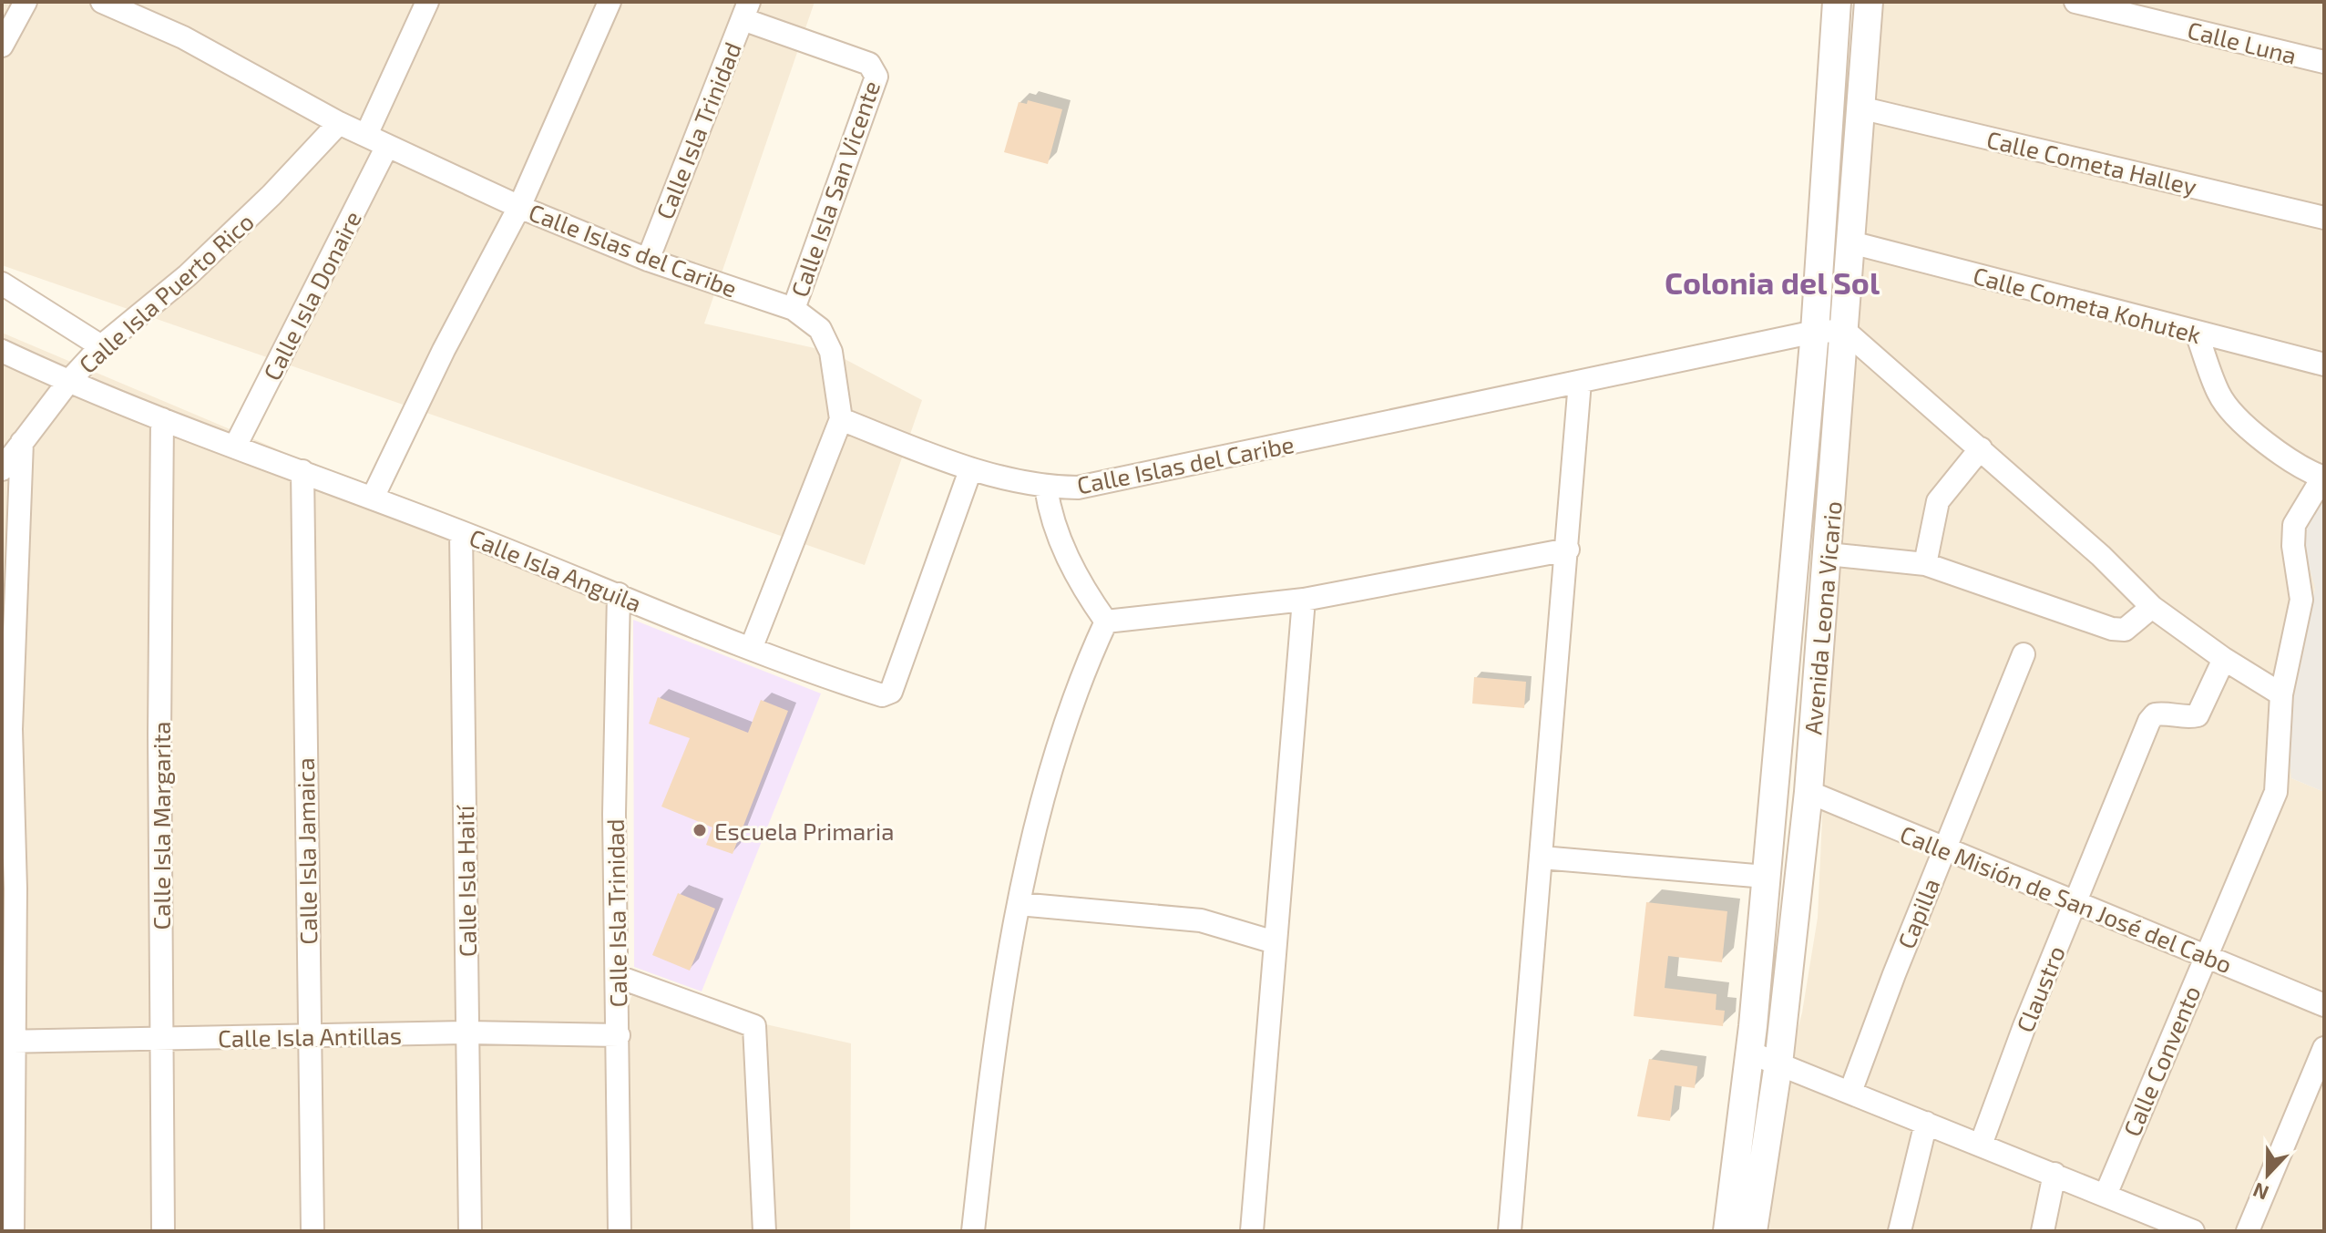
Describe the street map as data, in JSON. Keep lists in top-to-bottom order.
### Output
{
  "streets": {
    "street": [
      "Calle Luna",
      "Calle Isla Trinidad",
      "Calle Cometa Halley",
      "Calle Isla San Vicente",
      "Calle Islas del Caribe",
      "Calle Isla Puerto Rico",
      "Calle Isla Donaire",
      "Calle Cometa Kohutek",
      "Calle Isla Anguila",
      "Avenida Leona Vicario",
      "Calle Isla Margarita",
      "Calle Isla Jamaica",
      "Calle Isla Haití",
      "Calle Misión de San José del Cabo",
      "Capilla",
      "Claustro",
      "Calle Isla Antillas",
      "Calle Convento"
    ]
  },
  "crossings": [
    ["Calle Isla Trinidad", "Calle Isla San Vicente"],
    ["Calle Isla Trinidad", "Calle Islas del Caribe"],
    ["Calle Isla Trinidad", "Calle Isla Anguila"],
    ["Calle Isla Trinidad", "Calle Isla Antillas"],
    ["Calle Cometa Halley", "Avenida Leona Vicario"],
    ["Calle Isla San Vicente", "Calle Islas del Caribe"],
    ["Calle Islas del Caribe", "Calle Isla Puerto Rico"],
    ["Calle Islas del Caribe", "Calle Isla Donaire"],
    ["Calle Islas del Caribe", "Calle Isla Anguila"],
    ["Calle Islas del Caribe", "Avenida Leona Vicario"],
    ["Calle Isla Puerto Rico", "Calle Isla Anguila"],
    ["Calle Isla Donaire", "Calle Isla Anguila"],
    ["Calle Cometa Kohutek", "Avenida Leona Vicario"],
    ["Calle Isla Anguila", "Calle Isla Margarita"],
    ["Calle Isla Anguila", "Calle Isla Jamaica"],
    ["Calle Isla Anguila", "Calle Isla Haití"],
    ["Avenida Leona Vicario", "Calle Misión de San José del Cabo"],
    ["Calle Isla Margarita", "Calle Isla Antillas"],
    ["Calle Isla Jamaica", "Calle Isla Antillas"],
    ["Calle Isla Haití", "Calle Isla Antillas"],
    ["Calle Misión de San José del Cabo", "Capilla"],
    ["Calle Misión de San José del Cabo", "Claustro"],
    ["Calle Misión de San José del Cabo", "Calle Convento"]
  ],
  "districts": ["Colonia del Sol"],
  "places": ["Escuela Primaria"],
  "north": "bottom"
}
